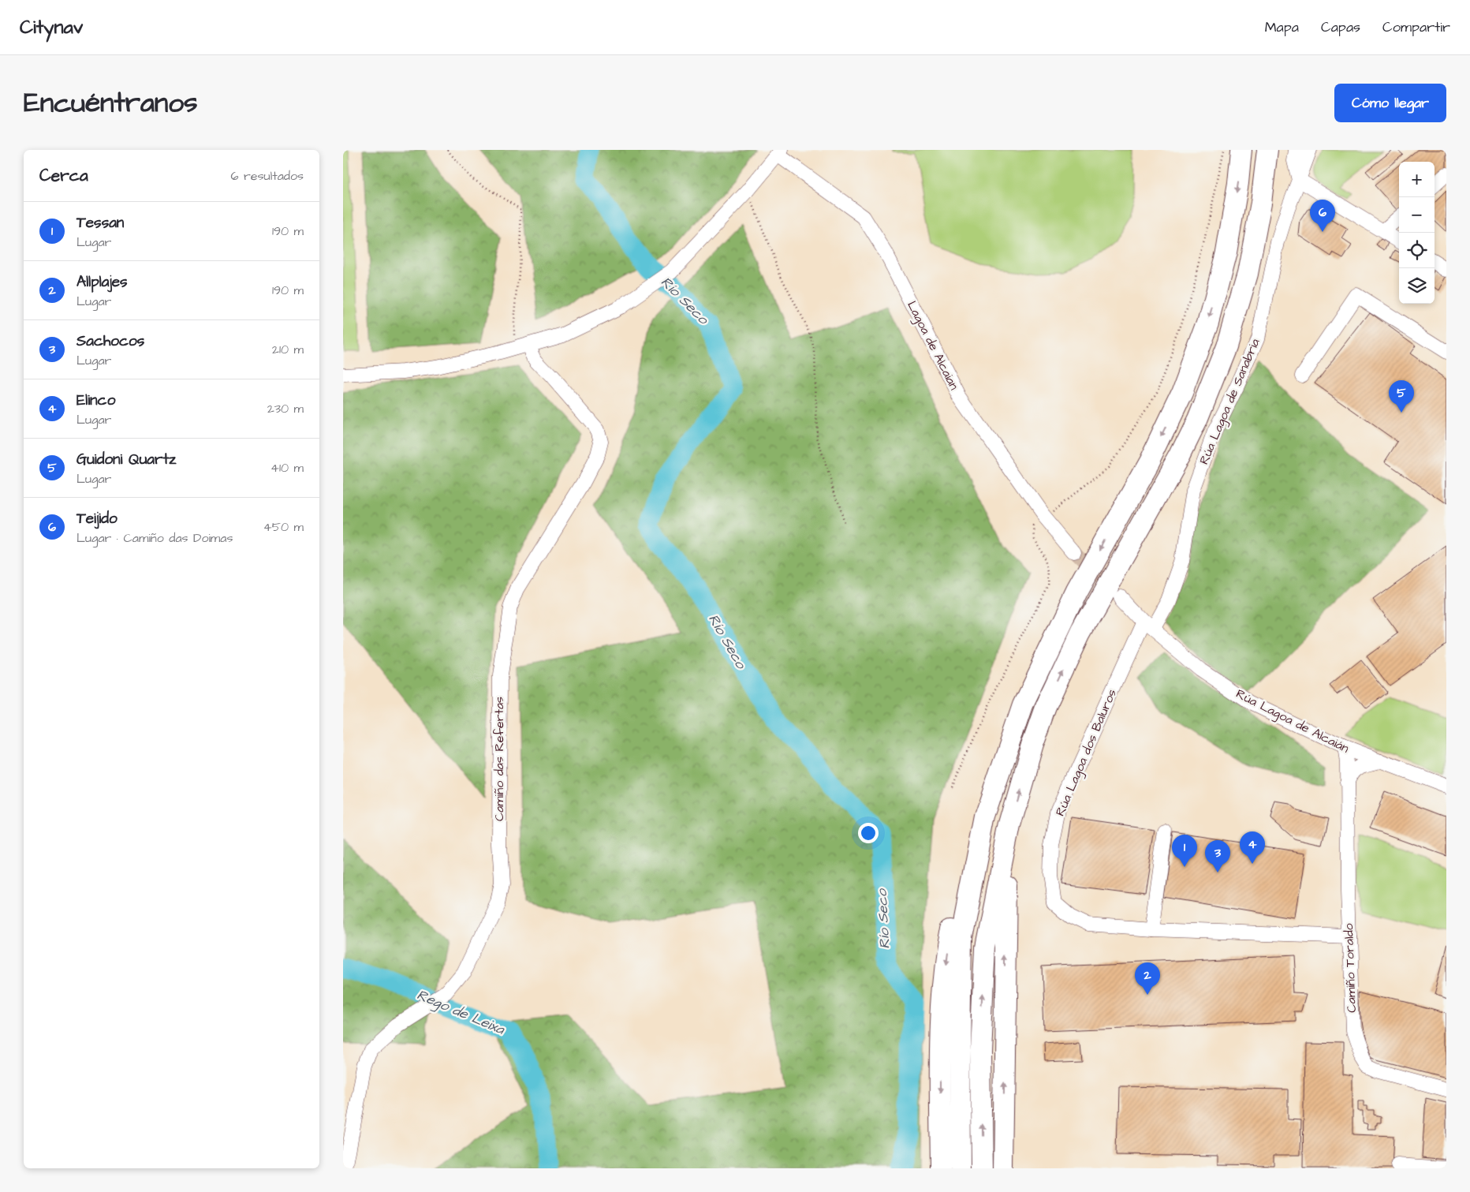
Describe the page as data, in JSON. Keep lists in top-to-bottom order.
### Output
{
  "streets": {
    "street": [
      "Lagoa de Alcaian",
      "Rúa Lagoa de Sanabria",
      "Rúa Lagoa de Alcaián",
      "Rúa Lagoa dos Baluros",
      "Camiño das Refertas",
      "Camiño Toraldo"
    ]
  },
  "crossings": [
    ["Rúa Lagoa de Sanabria", "Rúa Lagoa de Alcaián"],
    ["Rúa Lagoa de Sanabria", "Rúa Lagoa dos Baluros"],
    ["Rúa Lagoa de Alcaián", "Rúa Lagoa dos Baluros"],
    ["Rúa Lagoa de Alcaián", "Camiño Toraldo"],
    ["Rúa Lagoa dos Baluros", "Camiño Toraldo"]
  ],
  "water": ["Río Seco", "Rego de Leixa"],
  "page": {
    "header": "Citynav",
    "nav": ["Mapa", "Capas", "Compartir"],
    "title": "Encuéntranos",
    "buttons": "Cómo llegar",
    "heading": ["Cerca", "6 resultados"],
    "map_buttons": ["+", "−"],
    "pins": [
      "6",
      "5",
      "4",
      "1",
      "3",
      "2"
    ],
    "list": [
      {
        "mark": "1",
        "name": "Tessan",
        "note": "Lugar",
        "value": "190 m"
      },
      {
        "mark": "2",
        "name": "Allplajes",
        "note": "Lugar",
        "value": "190 m"
      },
      {
        "mark": "3",
        "name": "Sachocos",
        "note": "Lugar",
        "value": "210 m"
      },
      {
        "mark": "4",
        "name": "Elinco",
        "note": "Lugar",
        "value": "230 m"
      },
      {
        "mark": "5",
        "name": "Guidoni Quartz",
        "note": "Lugar",
        "value": "410 m"
      },
      {
        "mark": "6",
        "name": "Teijido",
        "note": "Lugar · Camiño das Doimas",
        "value": "450 m"
      }
    ]
  }
}
